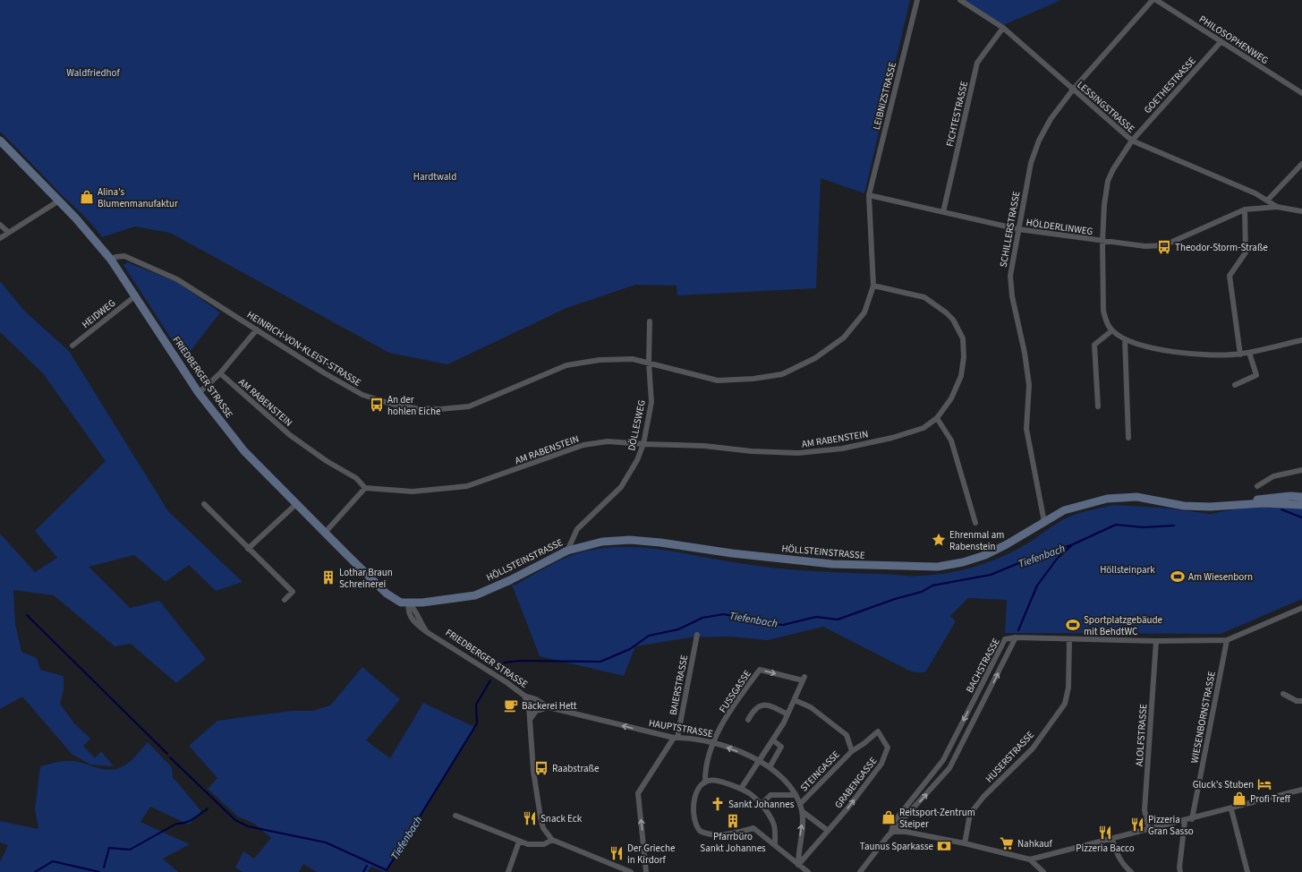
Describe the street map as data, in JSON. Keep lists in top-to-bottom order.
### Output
{
  "streets": {
    "street": [
      "PHILOSOPHENWEG",
      "GOETHESTRASSE",
      "LEIBNIZSTRASSE",
      "LESSINGSTRASSE",
      "FICHTESTRASSE",
      "HÖLDERLINWEG",
      "SCHILLERSTRASSE",
      "HEIDWEG",
      "HEINRICH-VON-KLEIST-STRASSE",
      "FRIEDBERGER STRASSE",
      "AM RABENSTEIN",
      "DÖLLESWEG",
      "HÖLLSTEINSTRASSE",
      "BACHSTRASSE",
      "BAIERSTRASSE",
      "FUSSGASSE",
      "WIESENBORNSTRASSE",
      "HAUPTSTRASSE",
      "ALOLFSTRASSE",
      "HUSERSTRASSE",
      "STEINGASSE",
      "GRABENGASSE"
    ]
  },
  "crossings": [
    ["PHILOSOPHENWEG", "GOETHESTRASSE"],
    ["GOETHESTRASSE", "LESSINGSTRASSE"],
    ["GOETHESTRASSE", "HÖLDERLINWEG"],
    ["LEIBNIZSTRASSE", "HÖLDERLINWEG"],
    ["LEIBNIZSTRASSE", "HEINRICH-VON-KLEIST-STRASSE"],
    ["LESSINGSTRASSE", "FICHTESTRASSE"],
    ["LESSINGSTRASSE", "HÖLDERLINWEG"],
    ["LESSINGSTRASSE", "SCHILLERSTRASSE"],
    ["FICHTESTRASSE", "HÖLDERLINWEG"],
    ["HÖLDERLINWEG", "SCHILLERSTRASSE"],
    ["HÖLDERLINWEG", "HEINRICH-VON-KLEIST-STRASSE"],
    ["SCHILLERSTRASSE", "HÖLLSTEINSTRASSE"],
    ["HEIDWEG", "FRIEDBERGER STRASSE"],
    ["HEINRICH-VON-KLEIST-STRASSE", "FRIEDBERGER STRASSE"],
    ["HEINRICH-VON-KLEIST-STRASSE", "AM RABENSTEIN"],
    ["HEINRICH-VON-KLEIST-STRASSE", "DÖLLESWEG"],
    ["FRIEDBERGER STRASSE", "HÖLLSTEINSTRASSE"],
    ["FRIEDBERGER STRASSE", "HAUPTSTRASSE"],
    ["AM RABENSTEIN", "DÖLLESWEG"],
    ["DÖLLESWEG", "HÖLLSTEINSTRASSE"],
    ["BAIERSTRASSE", "HAUPTSTRASSE"],
    ["FUSSGASSE", "HAUPTSTRASSE"],
    ["HAUPTSTRASSE", "STEINGASSE"],
    ["HAUPTSTRASSE", "GRABENGASSE"],
    ["STEINGASSE", "GRABENGASSE"]
  ],
  "one_way": ["HAUPTSTRASSE"],
  "water": ["Tiefenbach"],
  "parks": ["Waldfriedhof", "Hardtwald", "Höllsteinpark"],
  "places": {
    "shop": ["Alina's Blumenmanufaktur", "Profi Treff", "Reitsport-Zentrum Steiper"],
    "bus stop": ["Theodor-Storm-Straße", "An der hohlen Eiche", "Raabstraße"],
    "place": ["Ehrenmal am Rabenstein"],
    "sports": ["Am Wiesenborn", "Sportplatzgebäude mit BehdtWC"],
    "building": ["Lothar Braun Schreinerei", "Pfarrbüro Sankt Johannes"],
    "cafe": ["Bäckerei Hett"],
    "hotel": ["Gluck's Stuben"],
    "church": ["Sankt Johannes"],
    "restaurant": [
      "Snack Eck",
      "Pizzeria Gran Sasso",
      "Pizzeria Bacco",
      "Der Grieche in Kirdorf"
    ],
    "supermarket": ["Nahkauf"],
    "bank": ["Taunus Sparkasse"]
  }
}
